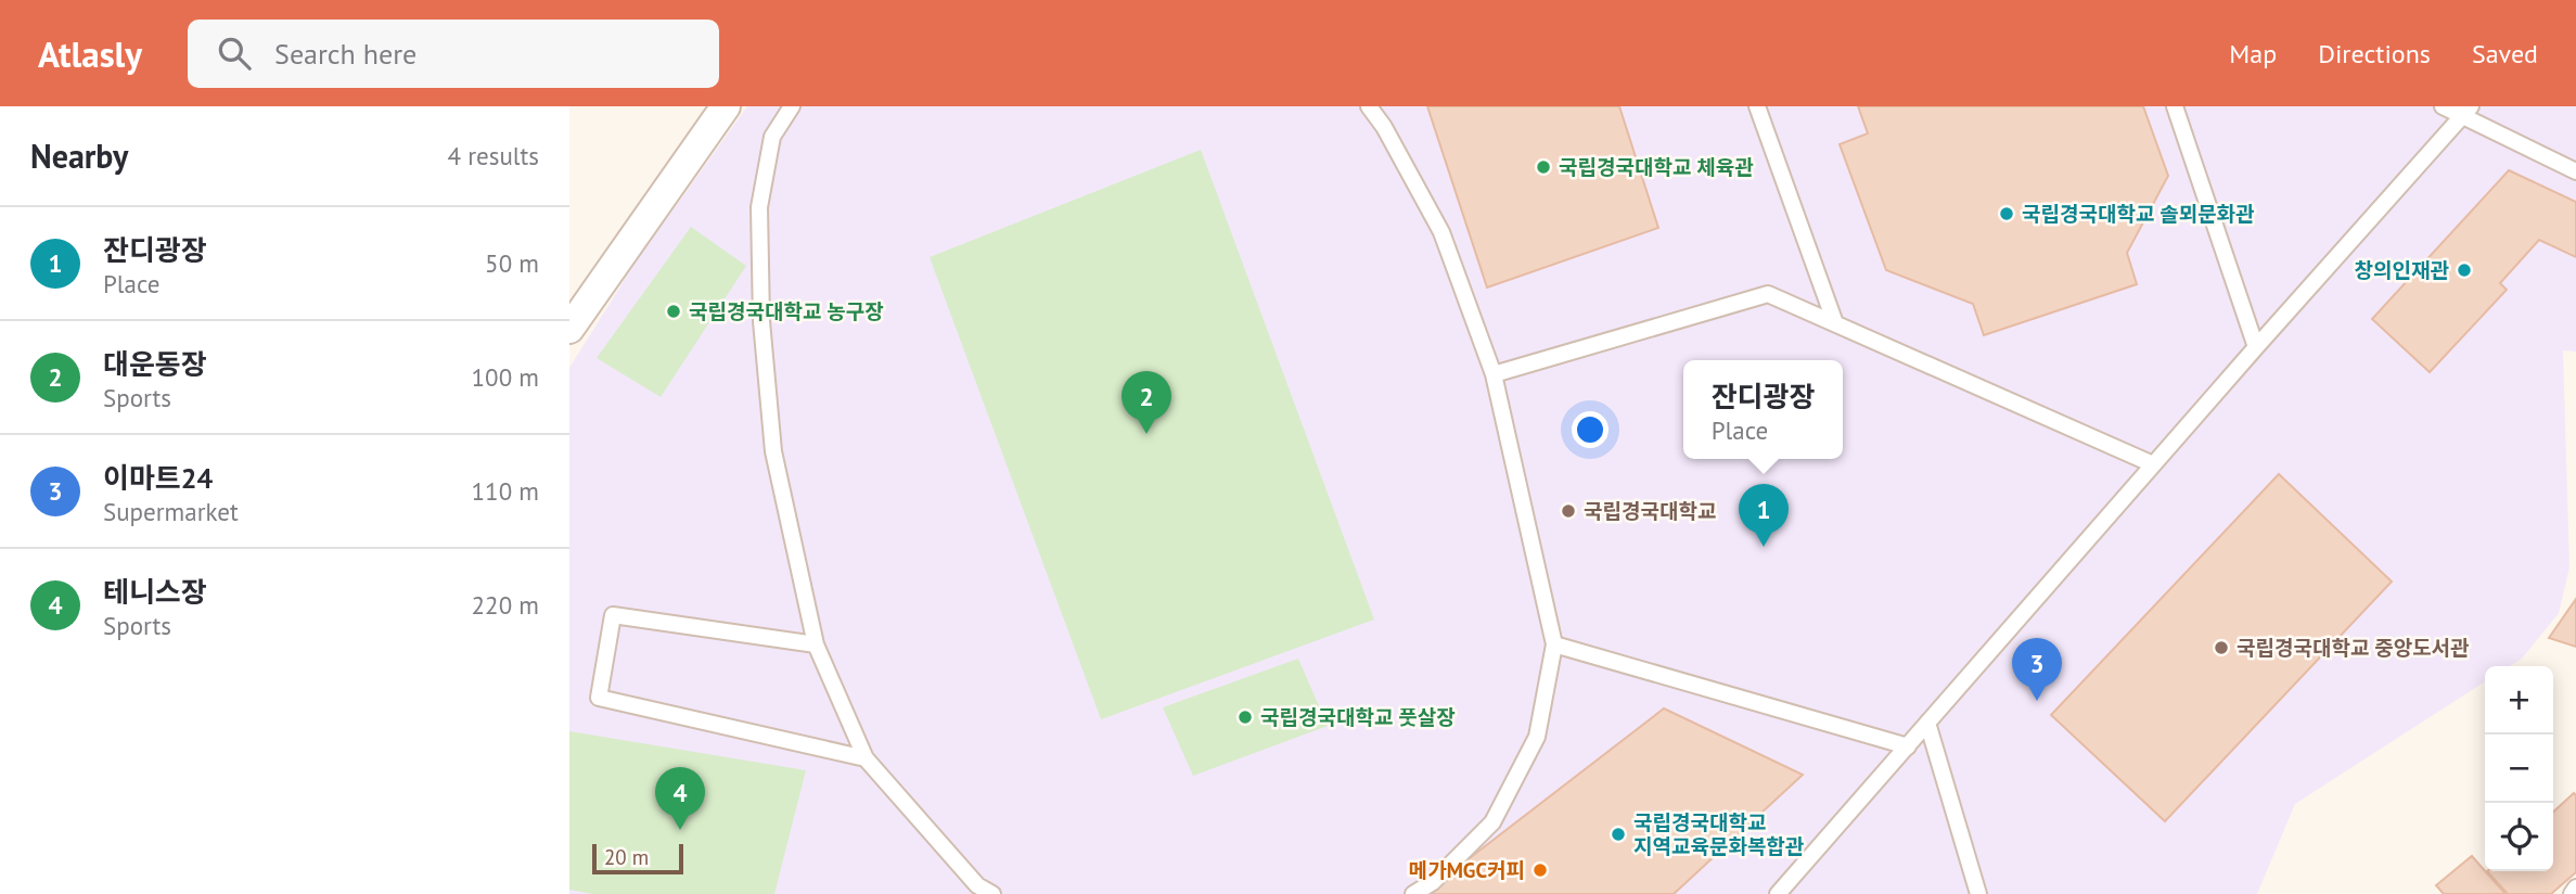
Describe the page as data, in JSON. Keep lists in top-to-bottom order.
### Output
{
  "places": [
    "국립경국대학교 체육관",
    "국립경국대학교 솔뫼문화관",
    "창의인재관",
    "국립경국대학교 농구장",
    "국립경국대학교",
    "국립경국대학교 중앙도서관",
    "국립경국대학교 풋살장",
    "국립경국대학교 지역교육문화복합관",
    "메가MGC커피"
  ],
  "scale_bar": "20 m",
  "page": {
    "header": "Atlasly",
    "search": "Search here",
    "nav": ["Map", "Directions", "Saved"],
    "heading": ["Nearby", "4 results"],
    "list": [
      {
        "mark": "1",
        "name": "잔디광장",
        "note": "Place",
        "value": "50 m"
      },
      {
        "mark": "2",
        "name": "대운동장",
        "note": "Sports",
        "value": "100 m"
      },
      {
        "mark": "3",
        "name": "이마트24",
        "note": "Supermarket",
        "value": "110 m"
      },
      {
        "mark": "4",
        "name": "테니스장",
        "note": "Sports",
        "value": "220 m"
      }
    ],
    "popup": ["잔디광장", "Place"],
    "pins": [
      "2",
      "1",
      "3",
      "4"
    ],
    "map_buttons": ["+", "−"],
    "scale": "20 m"
  }
}
